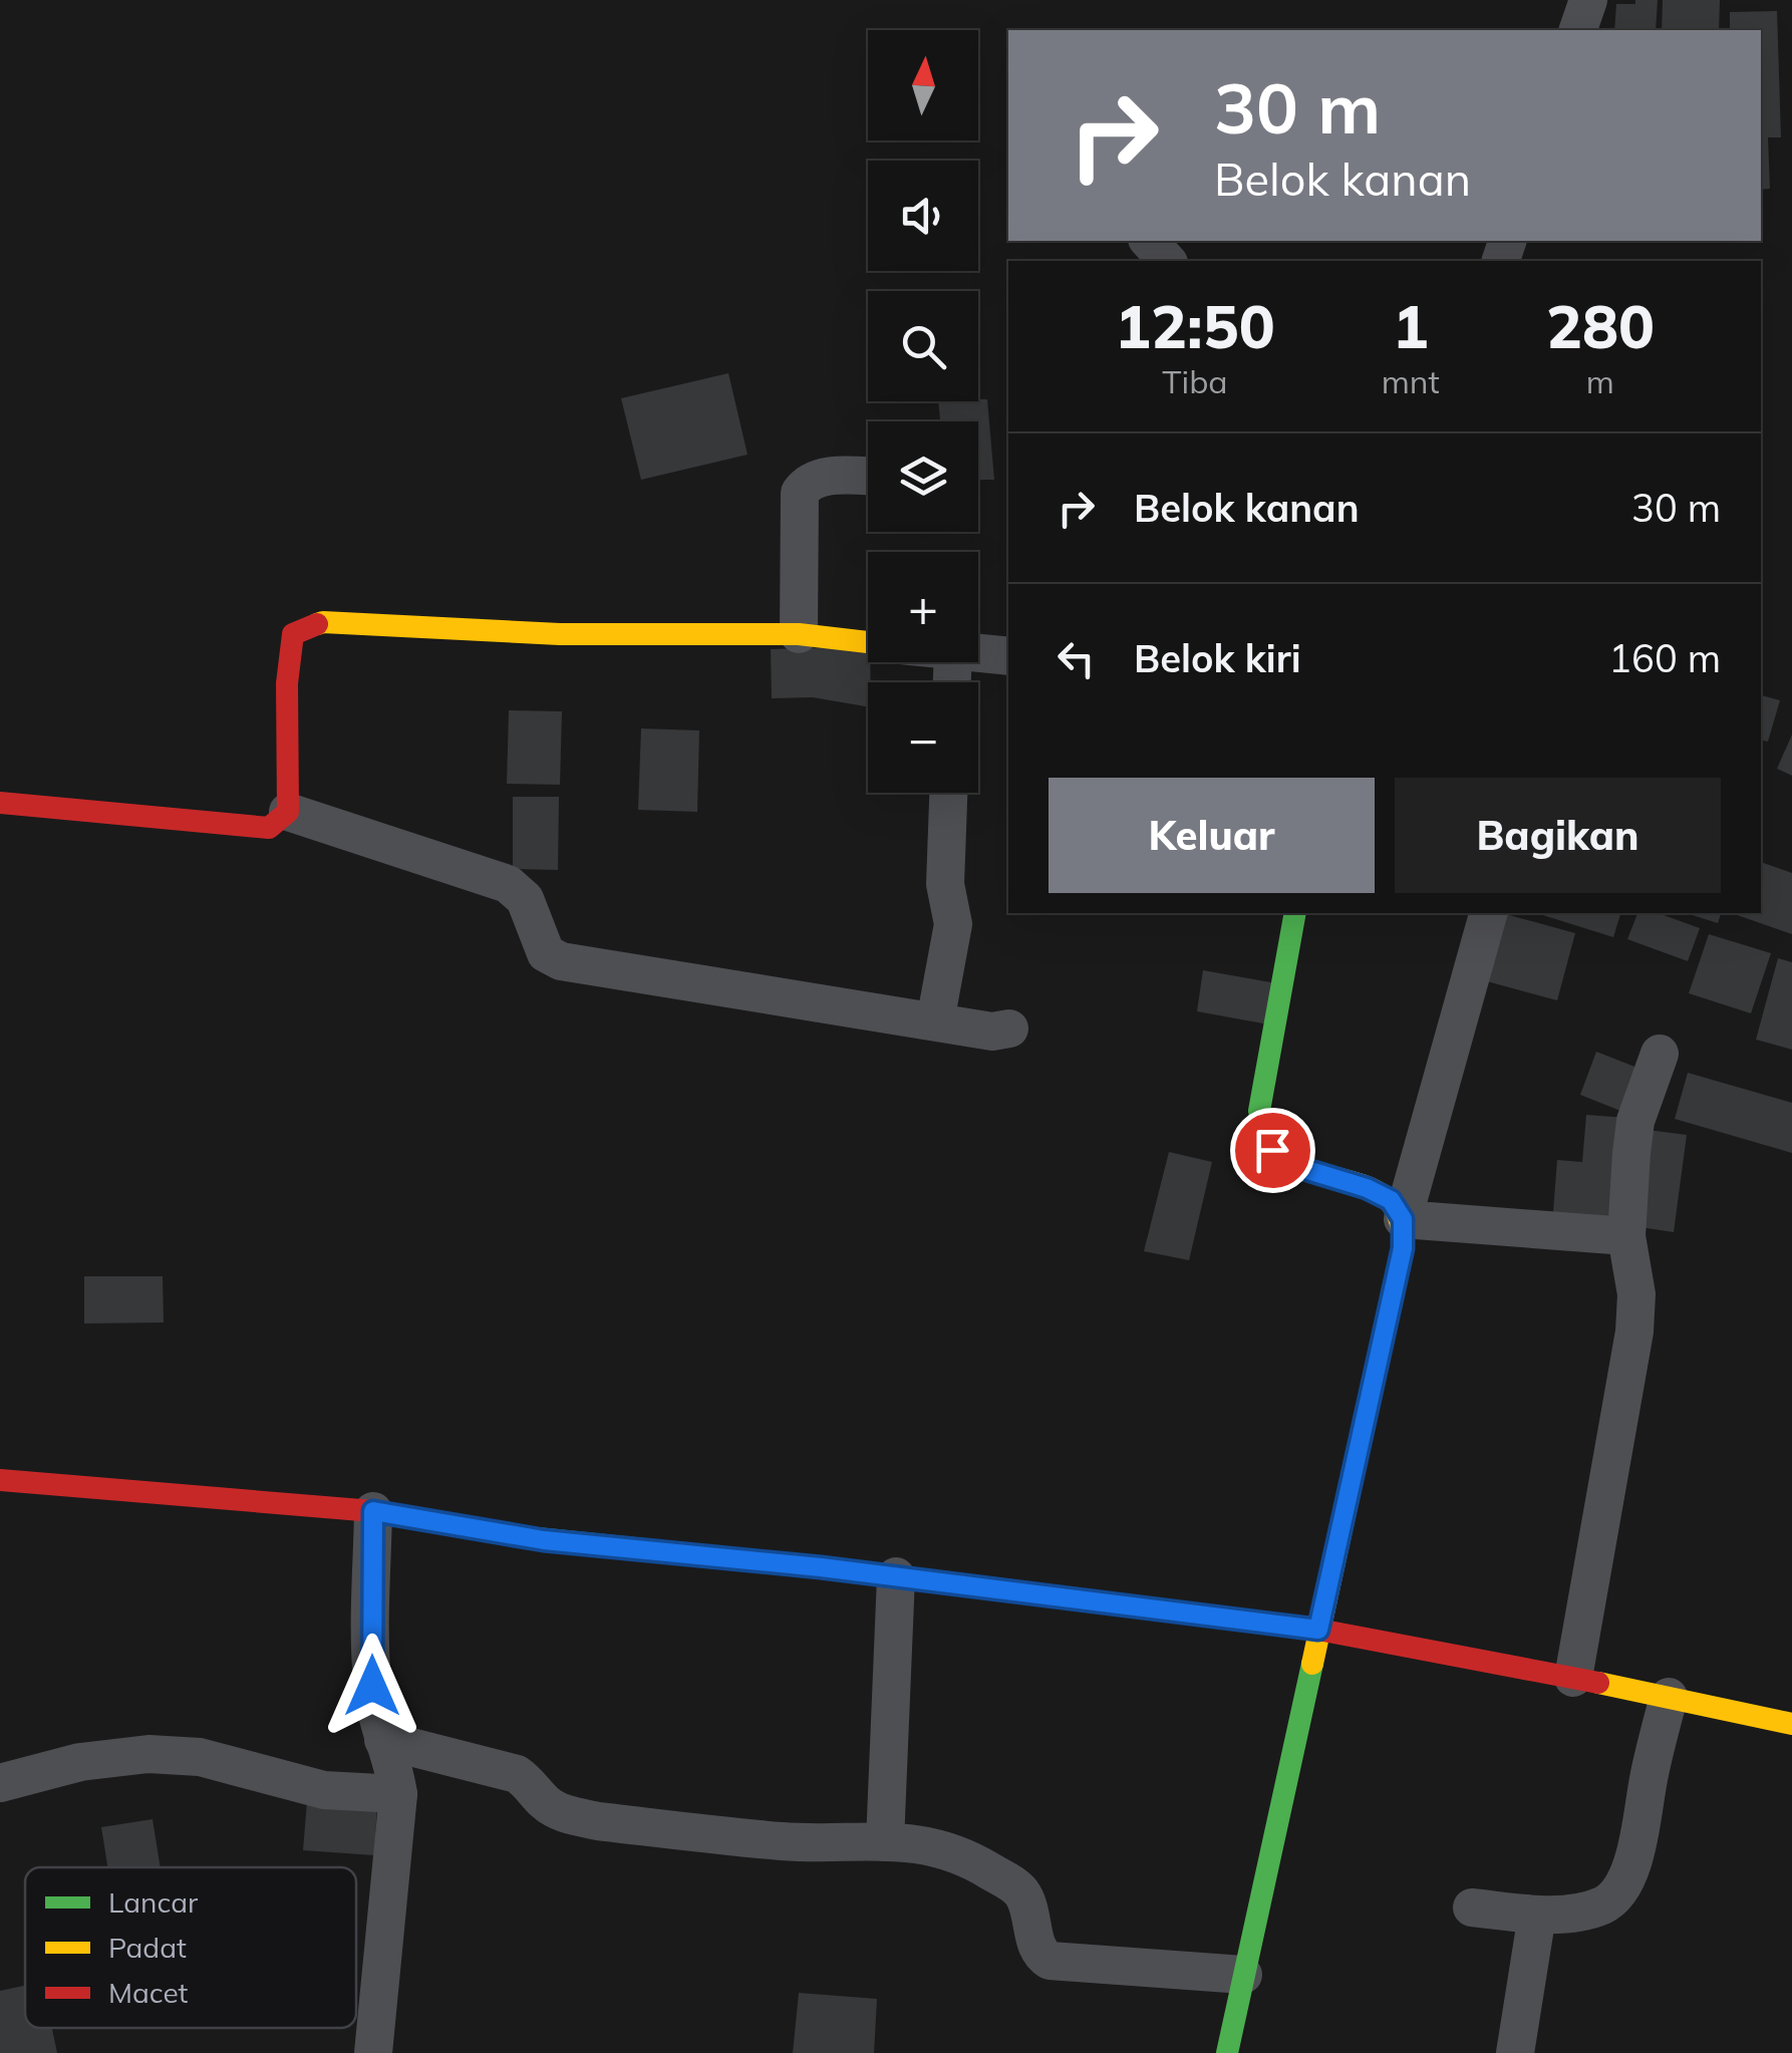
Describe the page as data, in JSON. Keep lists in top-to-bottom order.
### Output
{
  "legend": ["Lancar", "Padat", "Macet"],
  "north": "top",
  "page": {
    "map_buttons": ["+", "−"],
    "turn": ["30 m", "Belok kanan"],
    "eta": [
      "12:50",
      "Tiba",
      "1",
      "mnt",
      "280",
      "m"
    ],
    "list": [
      {
        "name": "Belok kanan",
        "value": "30 m"
      },
      {
        "name": "Belok kiri",
        "value": "160 m"
      }
    ],
    "buttons": ["Keluar", "Bagikan"]
  }
}
